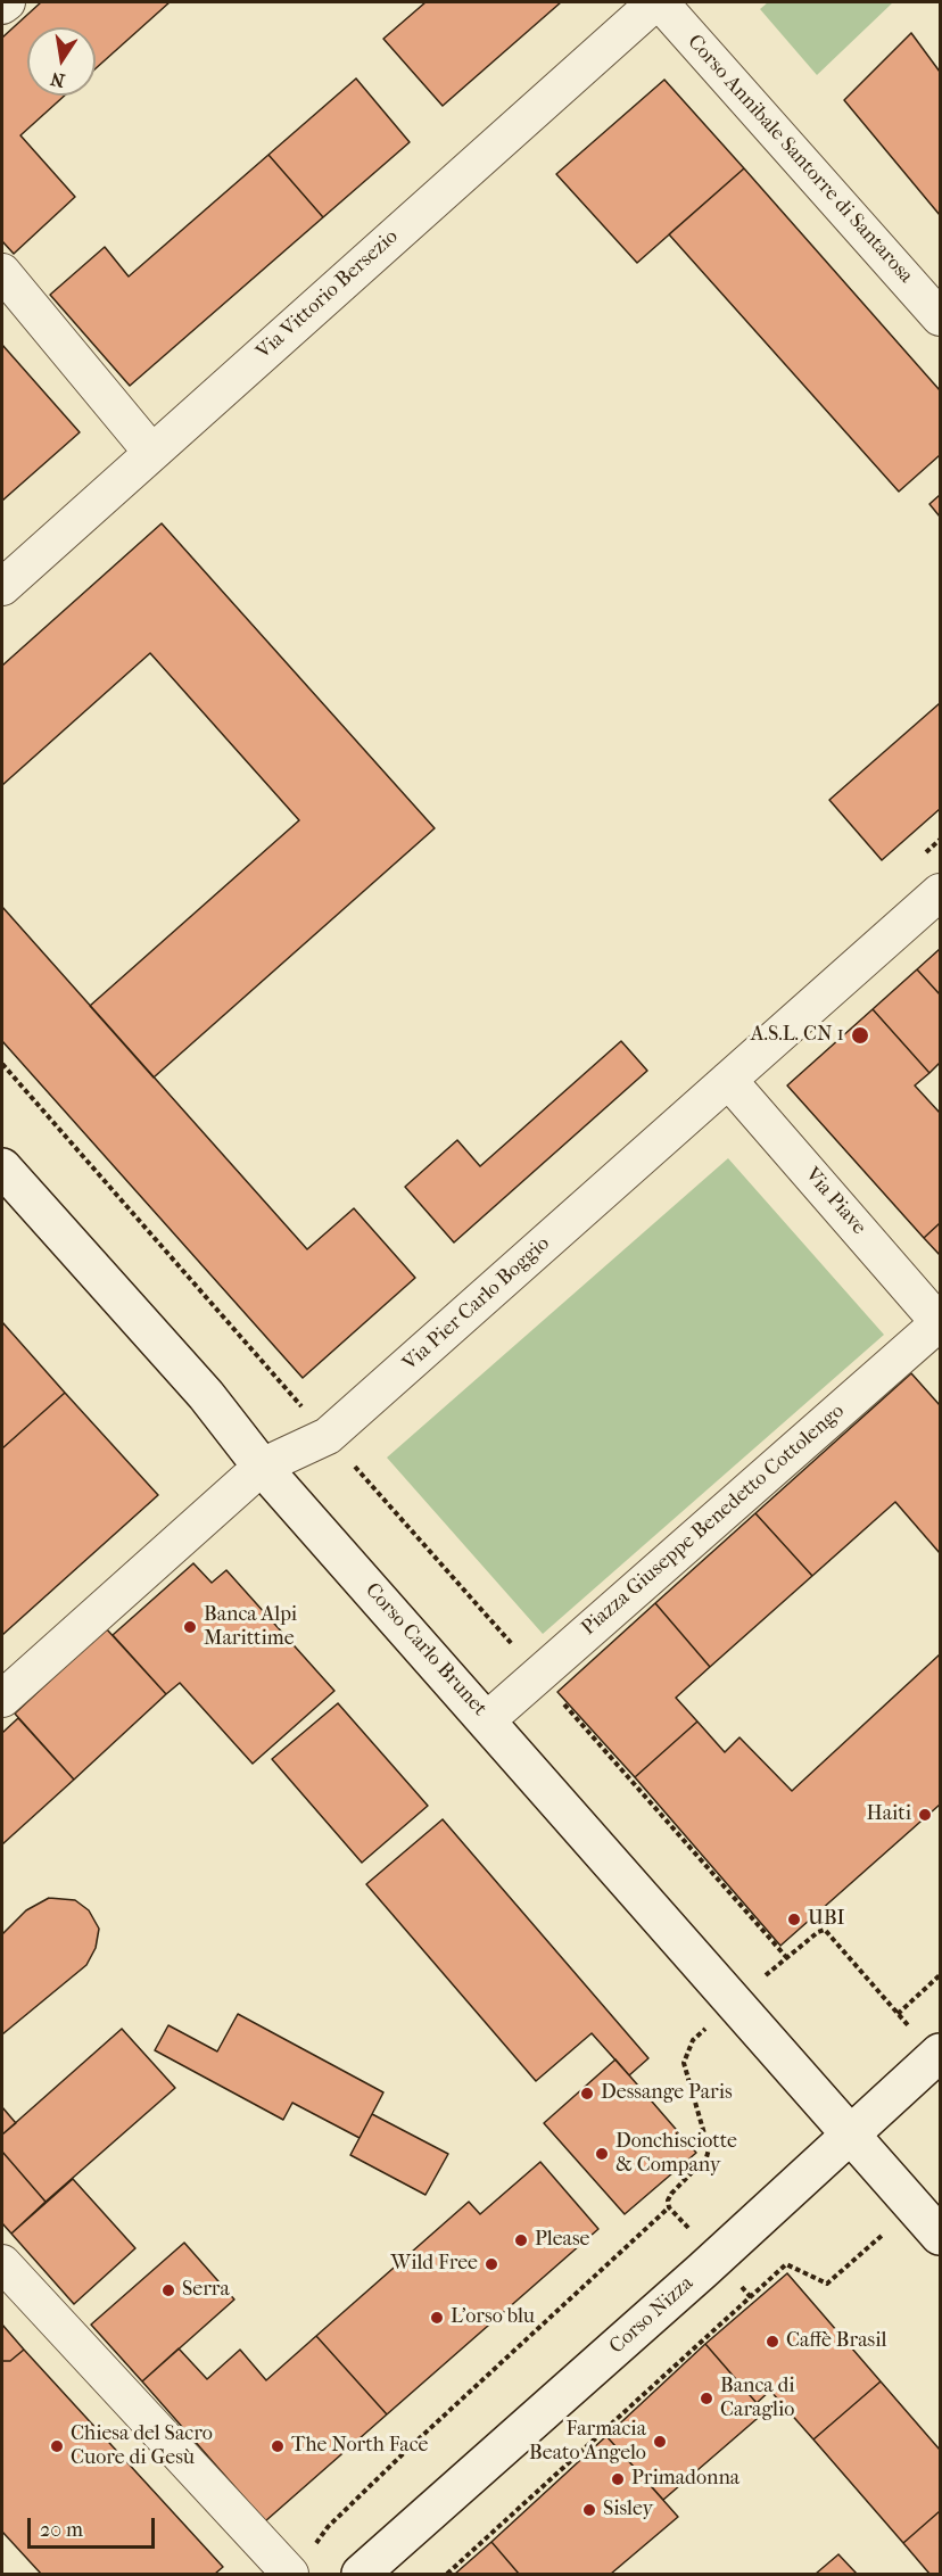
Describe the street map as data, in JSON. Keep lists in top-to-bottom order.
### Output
{
  "streets": {
    "street": [
      "Corso Annibale Santorre di Santarosa",
      "Via Vittorio Bersezio",
      "Via Piave",
      "Via Pier Carlo Boggio",
      "Piazza Giuseppe Benedetto Cottolengo",
      "Corso Carlo Brunet",
      "Corso Nizza"
    ]
  },
  "crossings": [
    ["Corso Annibale Santorre di Santarosa", "Via Vittorio Bersezio"],
    ["Via Piave", "Via Pier Carlo Boggio"],
    ["Via Piave", "Piazza Giuseppe Benedetto Cottolengo"],
    ["Via Pier Carlo Boggio", "Corso Carlo Brunet"],
    ["Piazza Giuseppe Benedetto Cottolengo", "Corso Carlo Brunet"],
    ["Corso Carlo Brunet", "Corso Nizza"]
  ],
  "places": [
    "A.S.L. CN 1",
    "Banca Alpi Marittime",
    "Haiti",
    "UBI",
    "Dessange Paris",
    "Donchisciotte & Company",
    "Please",
    "Wild Free",
    "Serra",
    "L'orso blu",
    "Caffè Brasil",
    "Banca di Caraglio",
    "Farmacia Beato Angelo",
    "Chiesa del Sacro Cuore di Gesù",
    "The North Face",
    "Primadonna",
    "Sisley"
  ],
  "scale_bar": "20 m",
  "north": "bottom"
}
